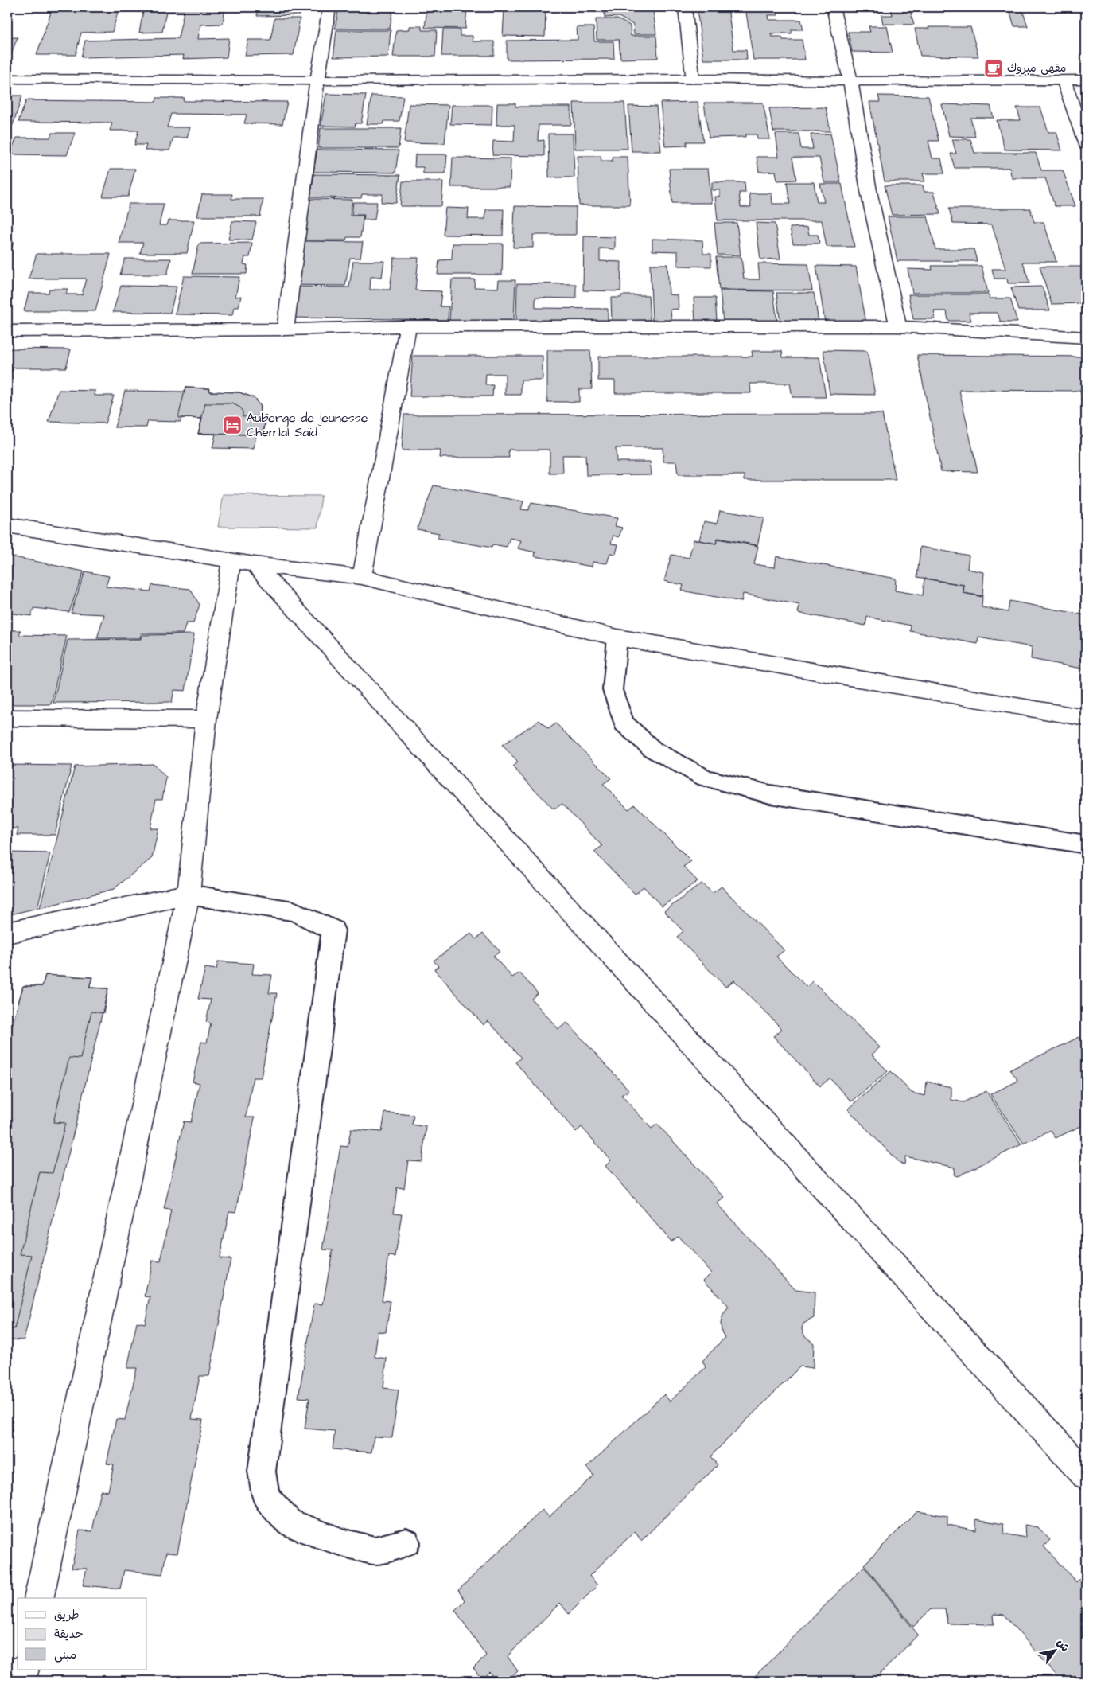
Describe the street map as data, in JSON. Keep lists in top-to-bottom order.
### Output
{
  "places": {
    "cafe": ["مقهى مبروك"],
    "hotel": ["Auberge de jeunesse Chemlal Saïd"]
  },
  "legend": ["طريق", "حديقة", "مبنى"],
  "north": "top right"
}
